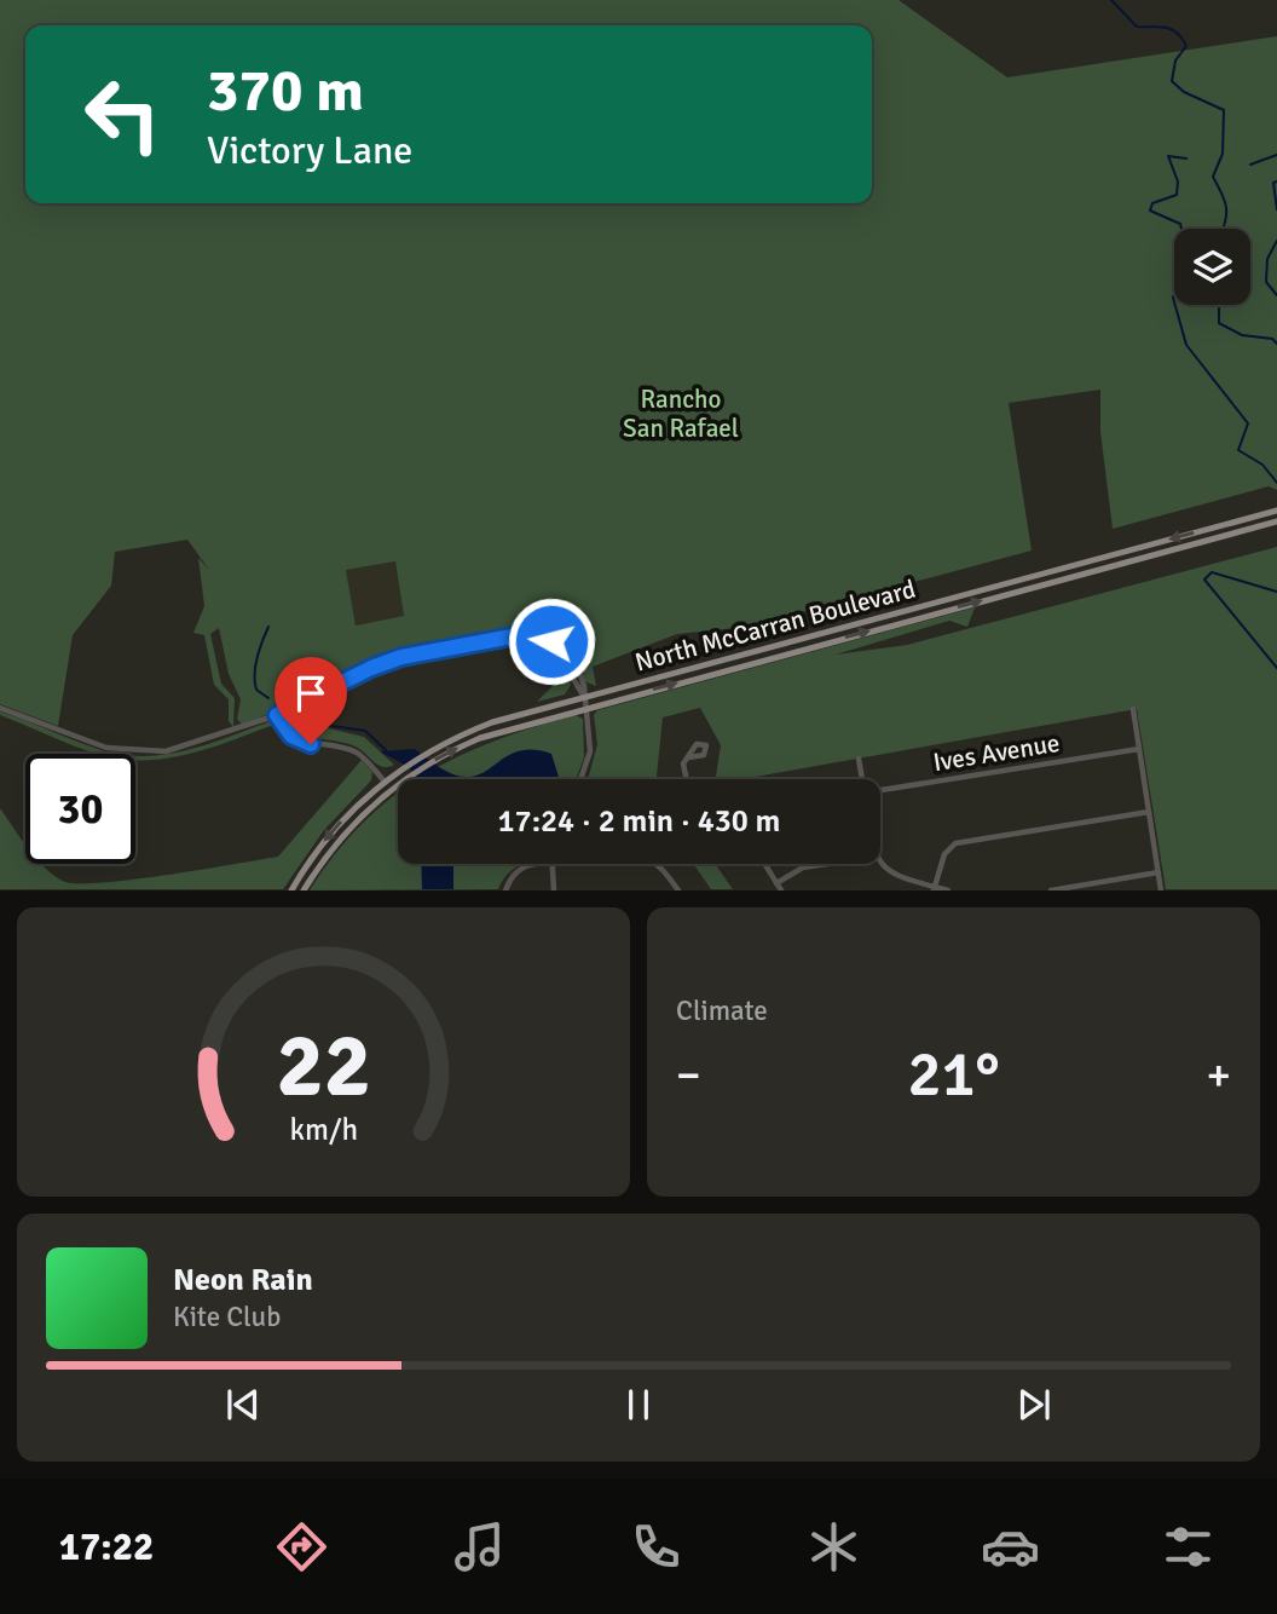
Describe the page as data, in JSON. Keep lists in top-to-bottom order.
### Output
{
  "streets": {
    "main road": ["North McCarran Boulevard"],
    "street": ["Ives Avenue"]
  },
  "parks": ["Rancho San Rafael"],
  "page": {
    "turn": ["370 m", "Victory Lane"],
    "limit": "30",
    "trip": "17:24 · 2 min · 430 m",
    "tile": "Climate",
    "heat": ["−", "21°", "+"],
    "song": ["Neon Rain", "Kite Club"],
    "tabs": "17:22",
    "gauge": ["22", "km/h"]
  }
}
